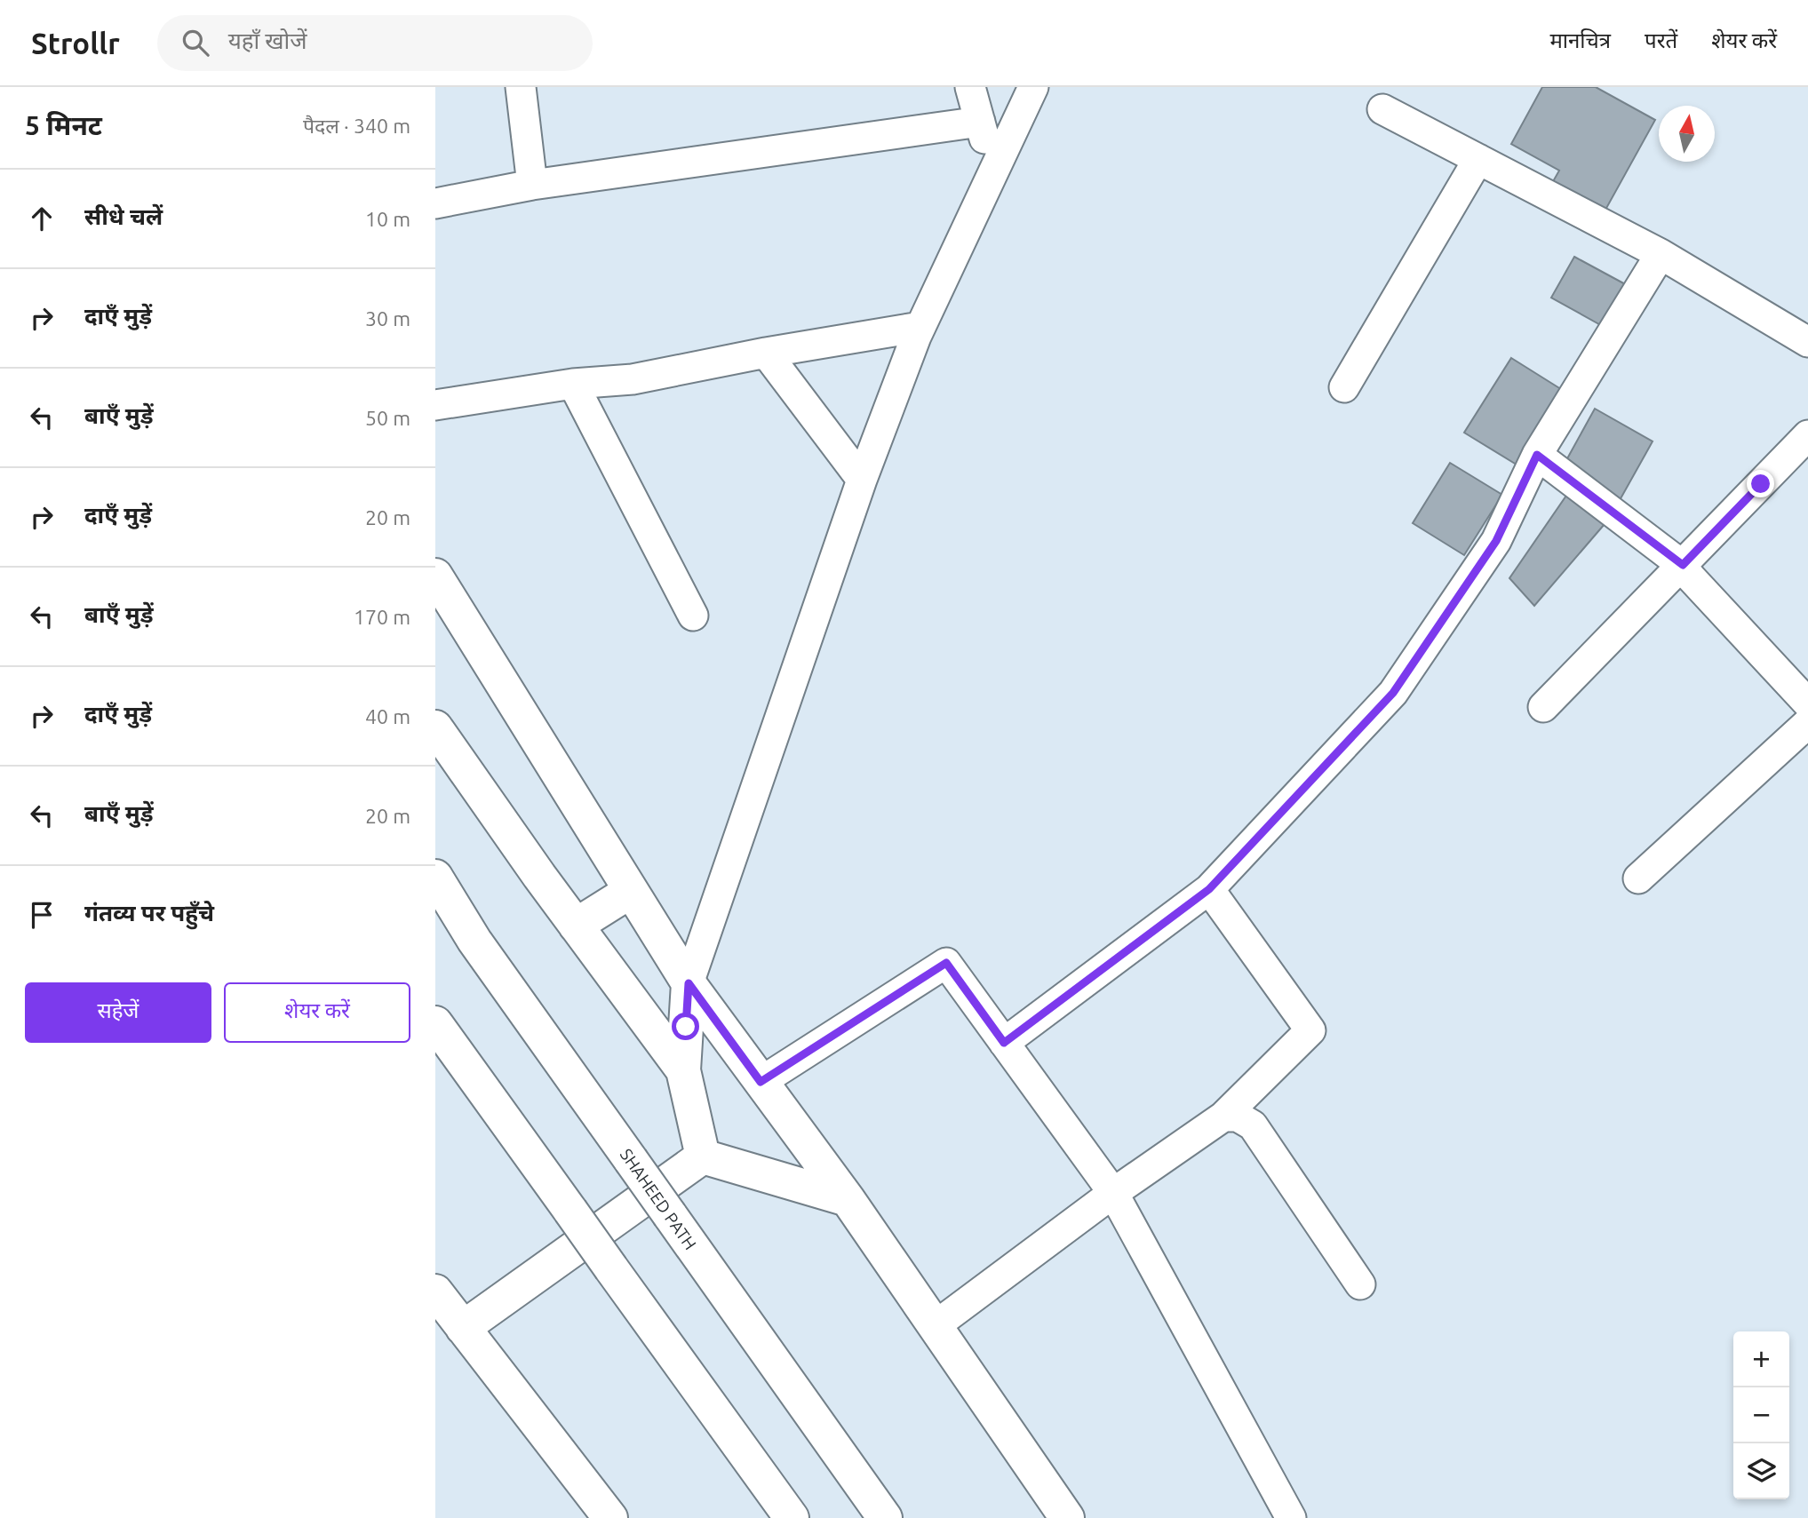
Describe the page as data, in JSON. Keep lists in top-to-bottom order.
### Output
{
  "streets": {
    "main road": ["SHAHEED PATH"]
  },
  "north": "top",
  "page": {
    "header": "Strollr",
    "search": "यहाँ खोजें",
    "nav": ["मानचित्र", "परतें", "शेयर करें"],
    "heading": ["5 मिनट", "पैदल · 340 m"],
    "list": [
      ["सीधे चलें", "10 m"],
      ["दाएँ मुड़ें", "30 m"],
      ["बाएँ मुड़ें", "50 m"],
      ["दाएँ मुड़ें", "20 m"],
      ["बाएँ मुड़ें", "170 m"],
      ["दाएँ मुड़ें", "40 m"],
      ["बाएँ मुड़ें", "20 m"],
      "गंतव्य पर पहुँचे"
    ],
    "buttons": ["सहेजें", "शेयर करें"],
    "map_buttons": ["+", "−"]
  }
}
